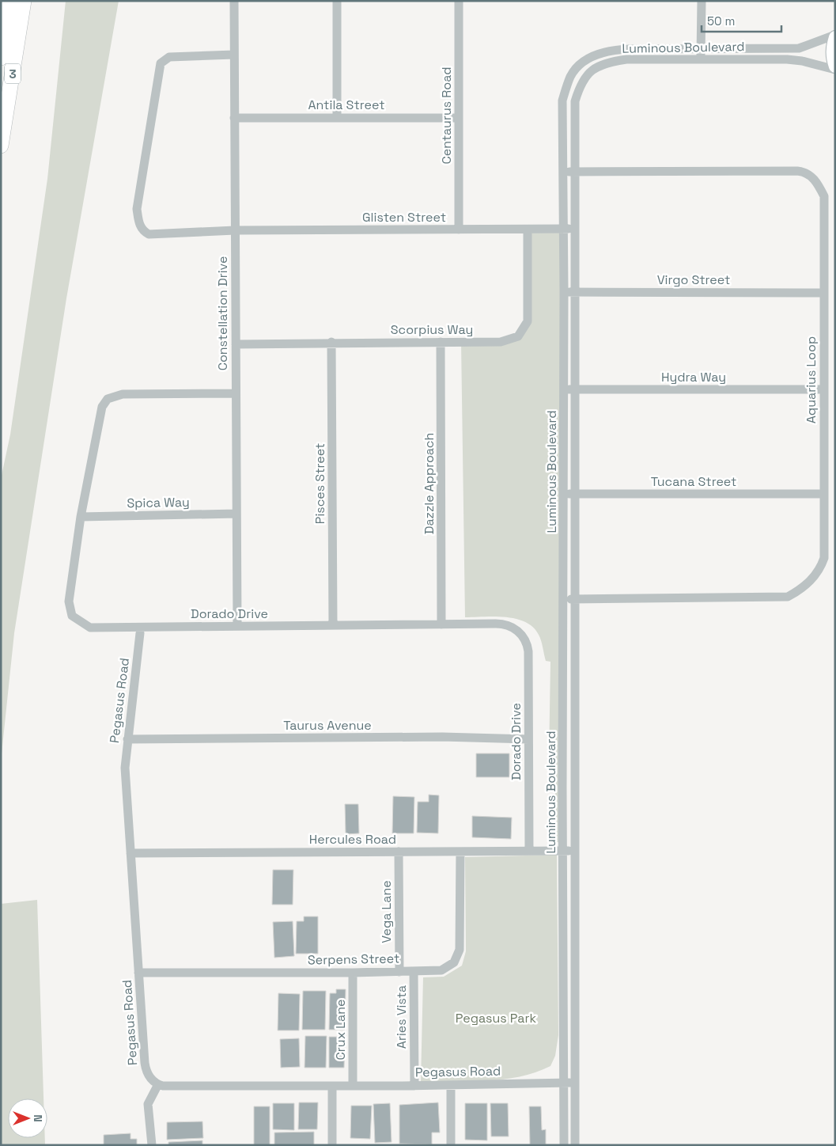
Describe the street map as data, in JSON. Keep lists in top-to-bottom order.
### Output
{
  "streets": {
    "highway": ["3"],
    "street": [
      "Luminous Boulevard",
      "Antila Street",
      "Centaurus Road",
      "Glisten Street",
      "Virgo Street",
      "Constellation Drive",
      "Scorpius Way",
      "Hydra Way",
      "Aquarius Loop",
      "Tucana Street",
      "Pisces Street",
      "Dazzle Approach",
      "Spica Way",
      "Dorado Drive",
      "Pegasus Road",
      "Taurus Avenue",
      "Hercules Road",
      "Vega Lane",
      "Serpens Street",
      "Aries Vista",
      "Crux Lane"
    ]
  },
  "crossings": [
    ["Luminous Boulevard", "Glisten Street"],
    ["Luminous Boulevard", "Virgo Street"],
    ["Luminous Boulevard", "Hydra Way"],
    ["Luminous Boulevard", "Aquarius Loop"],
    ["Luminous Boulevard", "Tucana Street"],
    ["Luminous Boulevard", "Pegasus Road"],
    ["Luminous Boulevard", "Hercules Road"],
    ["Antila Street", "Centaurus Road"],
    ["Antila Street", "Constellation Drive"],
    ["Centaurus Road", "Glisten Street"],
    ["Glisten Street", "Constellation Drive"],
    ["Glisten Street", "Scorpius Way"],
    ["Virgo Street", "Aquarius Loop"],
    ["Constellation Drive", "Scorpius Way"],
    ["Constellation Drive", "Spica Way"],
    ["Constellation Drive", "Dorado Drive"],
    ["Scorpius Way", "Pisces Street"],
    ["Scorpius Way", "Dazzle Approach"],
    ["Hydra Way", "Aquarius Loop"],
    ["Aquarius Loop", "Tucana Street"],
    ["Pisces Street", "Dorado Drive"],
    ["Dazzle Approach", "Dorado Drive"],
    ["Spica Way", "Dorado Drive"],
    ["Dorado Drive", "Taurus Avenue"],
    ["Dorado Drive", "Hercules Road"],
    ["Pegasus Road", "Taurus Avenue"],
    ["Pegasus Road", "Hercules Road"],
    ["Pegasus Road", "Serpens Street"],
    ["Pegasus Road", "Aries Vista"],
    ["Pegasus Road", "Crux Lane"],
    ["Hercules Road", "Vega Lane"],
    ["Hercules Road", "Serpens Street"],
    ["Vega Lane", "Serpens Street"],
    ["Serpens Street", "Aries Vista"],
    ["Serpens Street", "Crux Lane"]
  ],
  "parks": ["Pegasus Park"],
  "scale_bar": "50 m",
  "north": "right"
}
